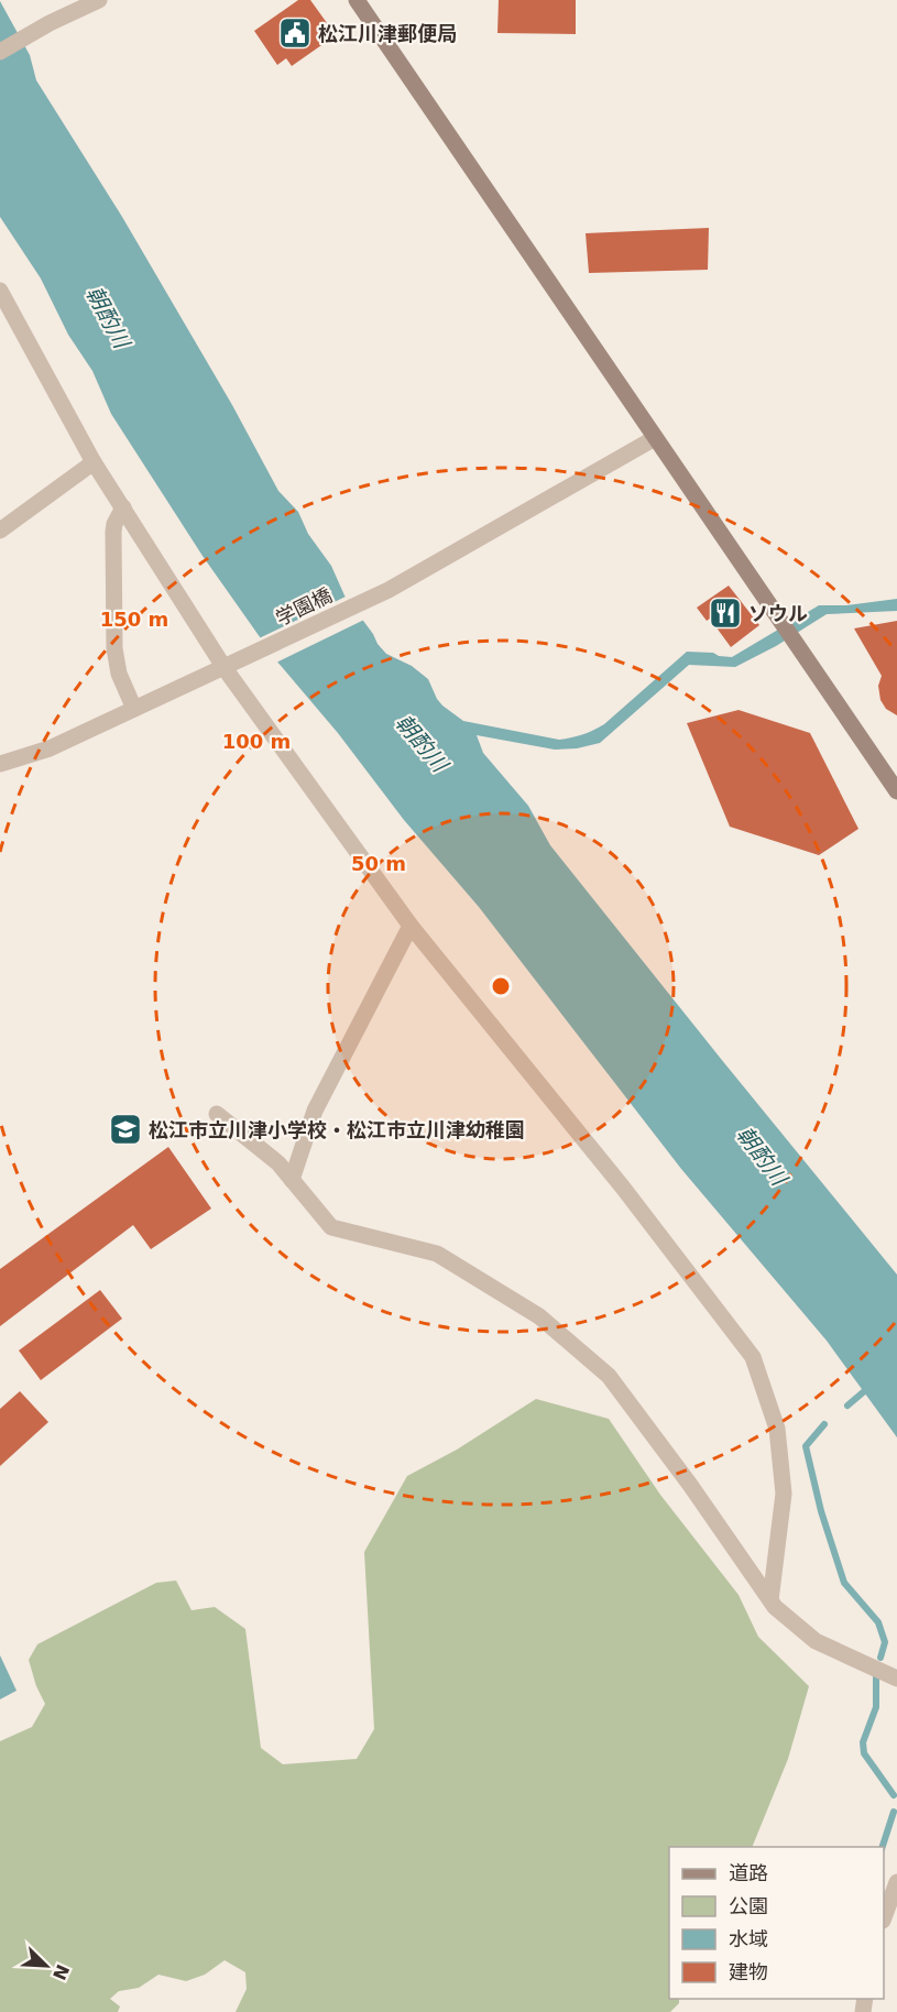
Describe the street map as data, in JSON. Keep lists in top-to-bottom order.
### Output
{
  "streets": {
    "street": ["学園橋"]
  },
  "water": ["朝酌川"],
  "places": {
    "public building": ["松江川津郵便局"],
    "restaurant": ["ソウル"],
    "school or university": ["松江市立川津小学校・松江市立川津幼稚園"]
  },
  "legend": [
    "道路",
    "公園",
    "水域",
    "建物"
  ],
  "north": "bottom right",
  "rings": ["150 m", "100 m", "50 m"]
}
